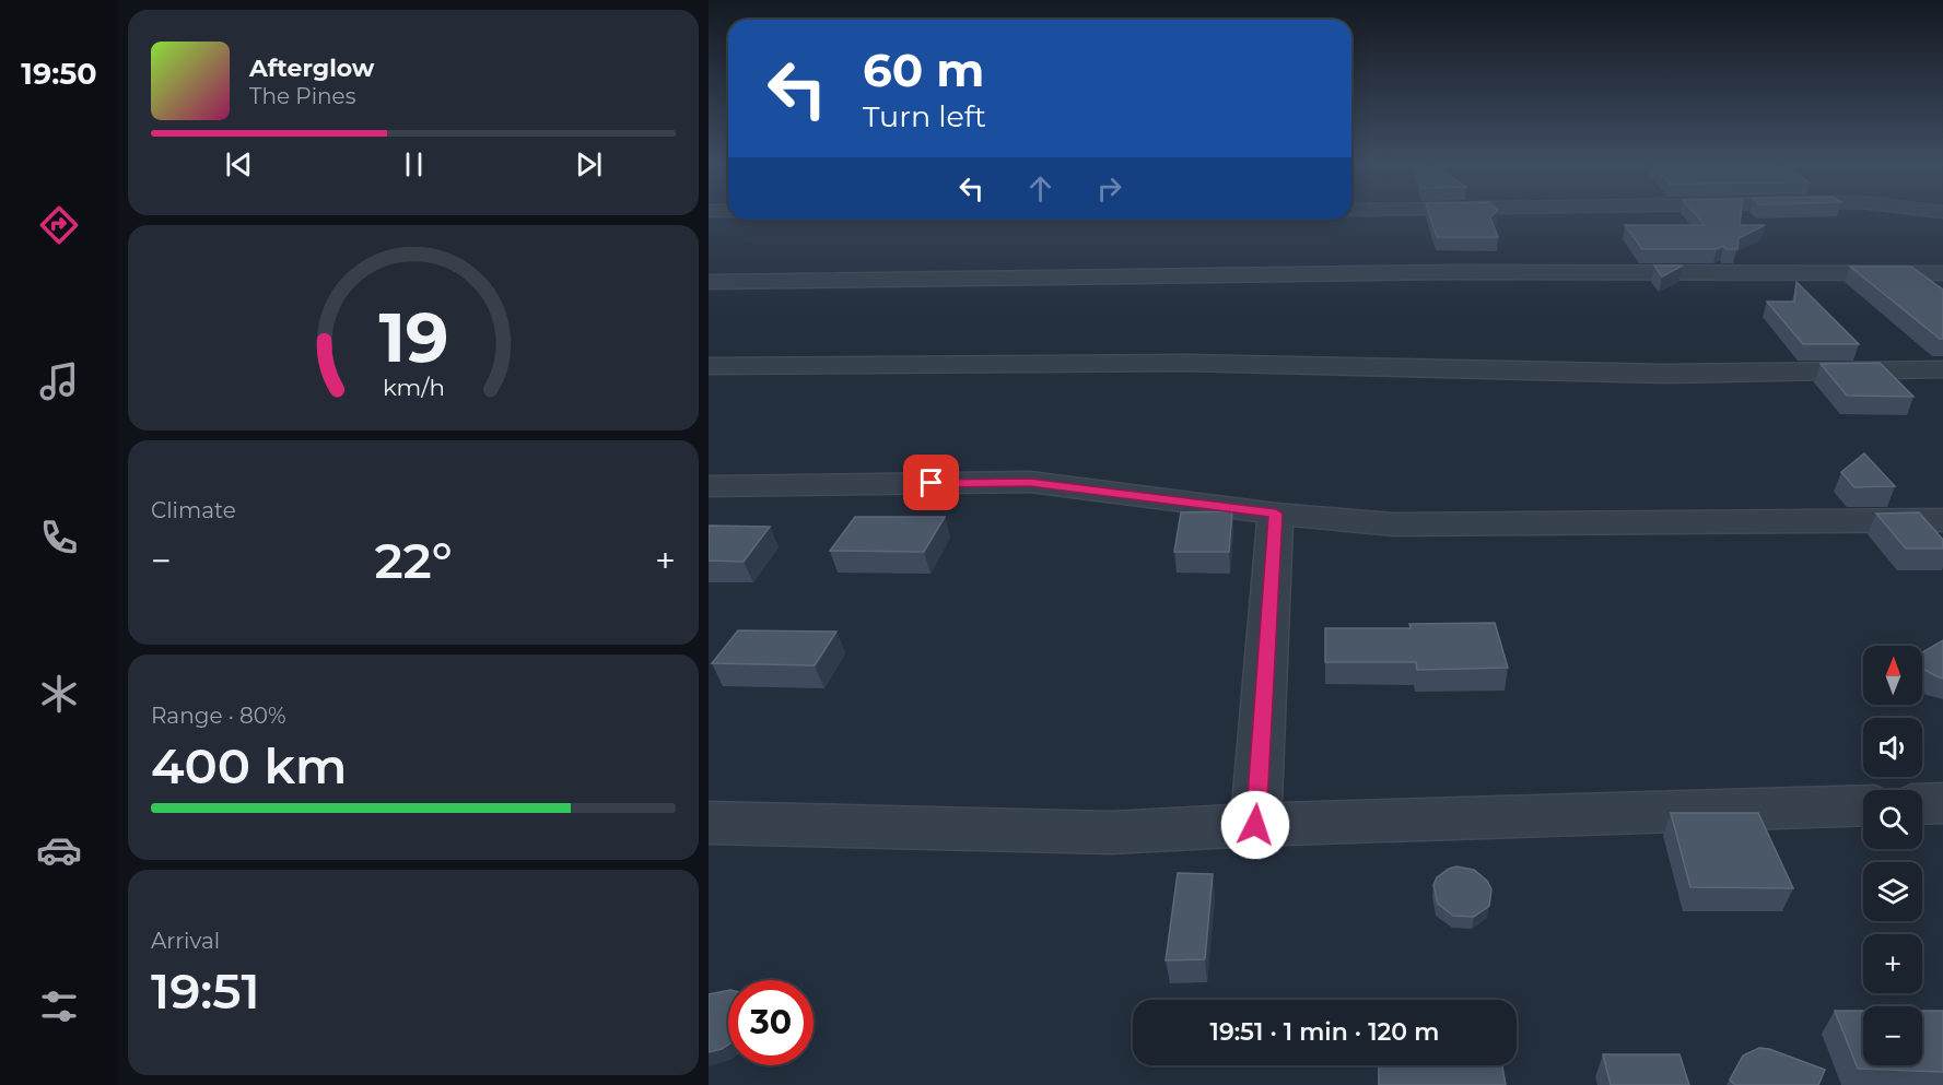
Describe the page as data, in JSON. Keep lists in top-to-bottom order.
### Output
{
  "north": "top",
  "page": {
    "tabs": "19:50",
    "turn": ["60 m", "Turn left"],
    "song": ["Afterglow", "The Pines"],
    "tile": [
      "Climate",
      ["Range · 80%", "400 km"],
      ["Arrival", "19:51"]
    ],
    "heat": ["−", "22°", "+"],
    "map_buttons": ["+", "−"],
    "limit": "30",
    "trip": "19:51 · 1 min · 120 m",
    "gauge": ["19", "km/h"]
  }
}
